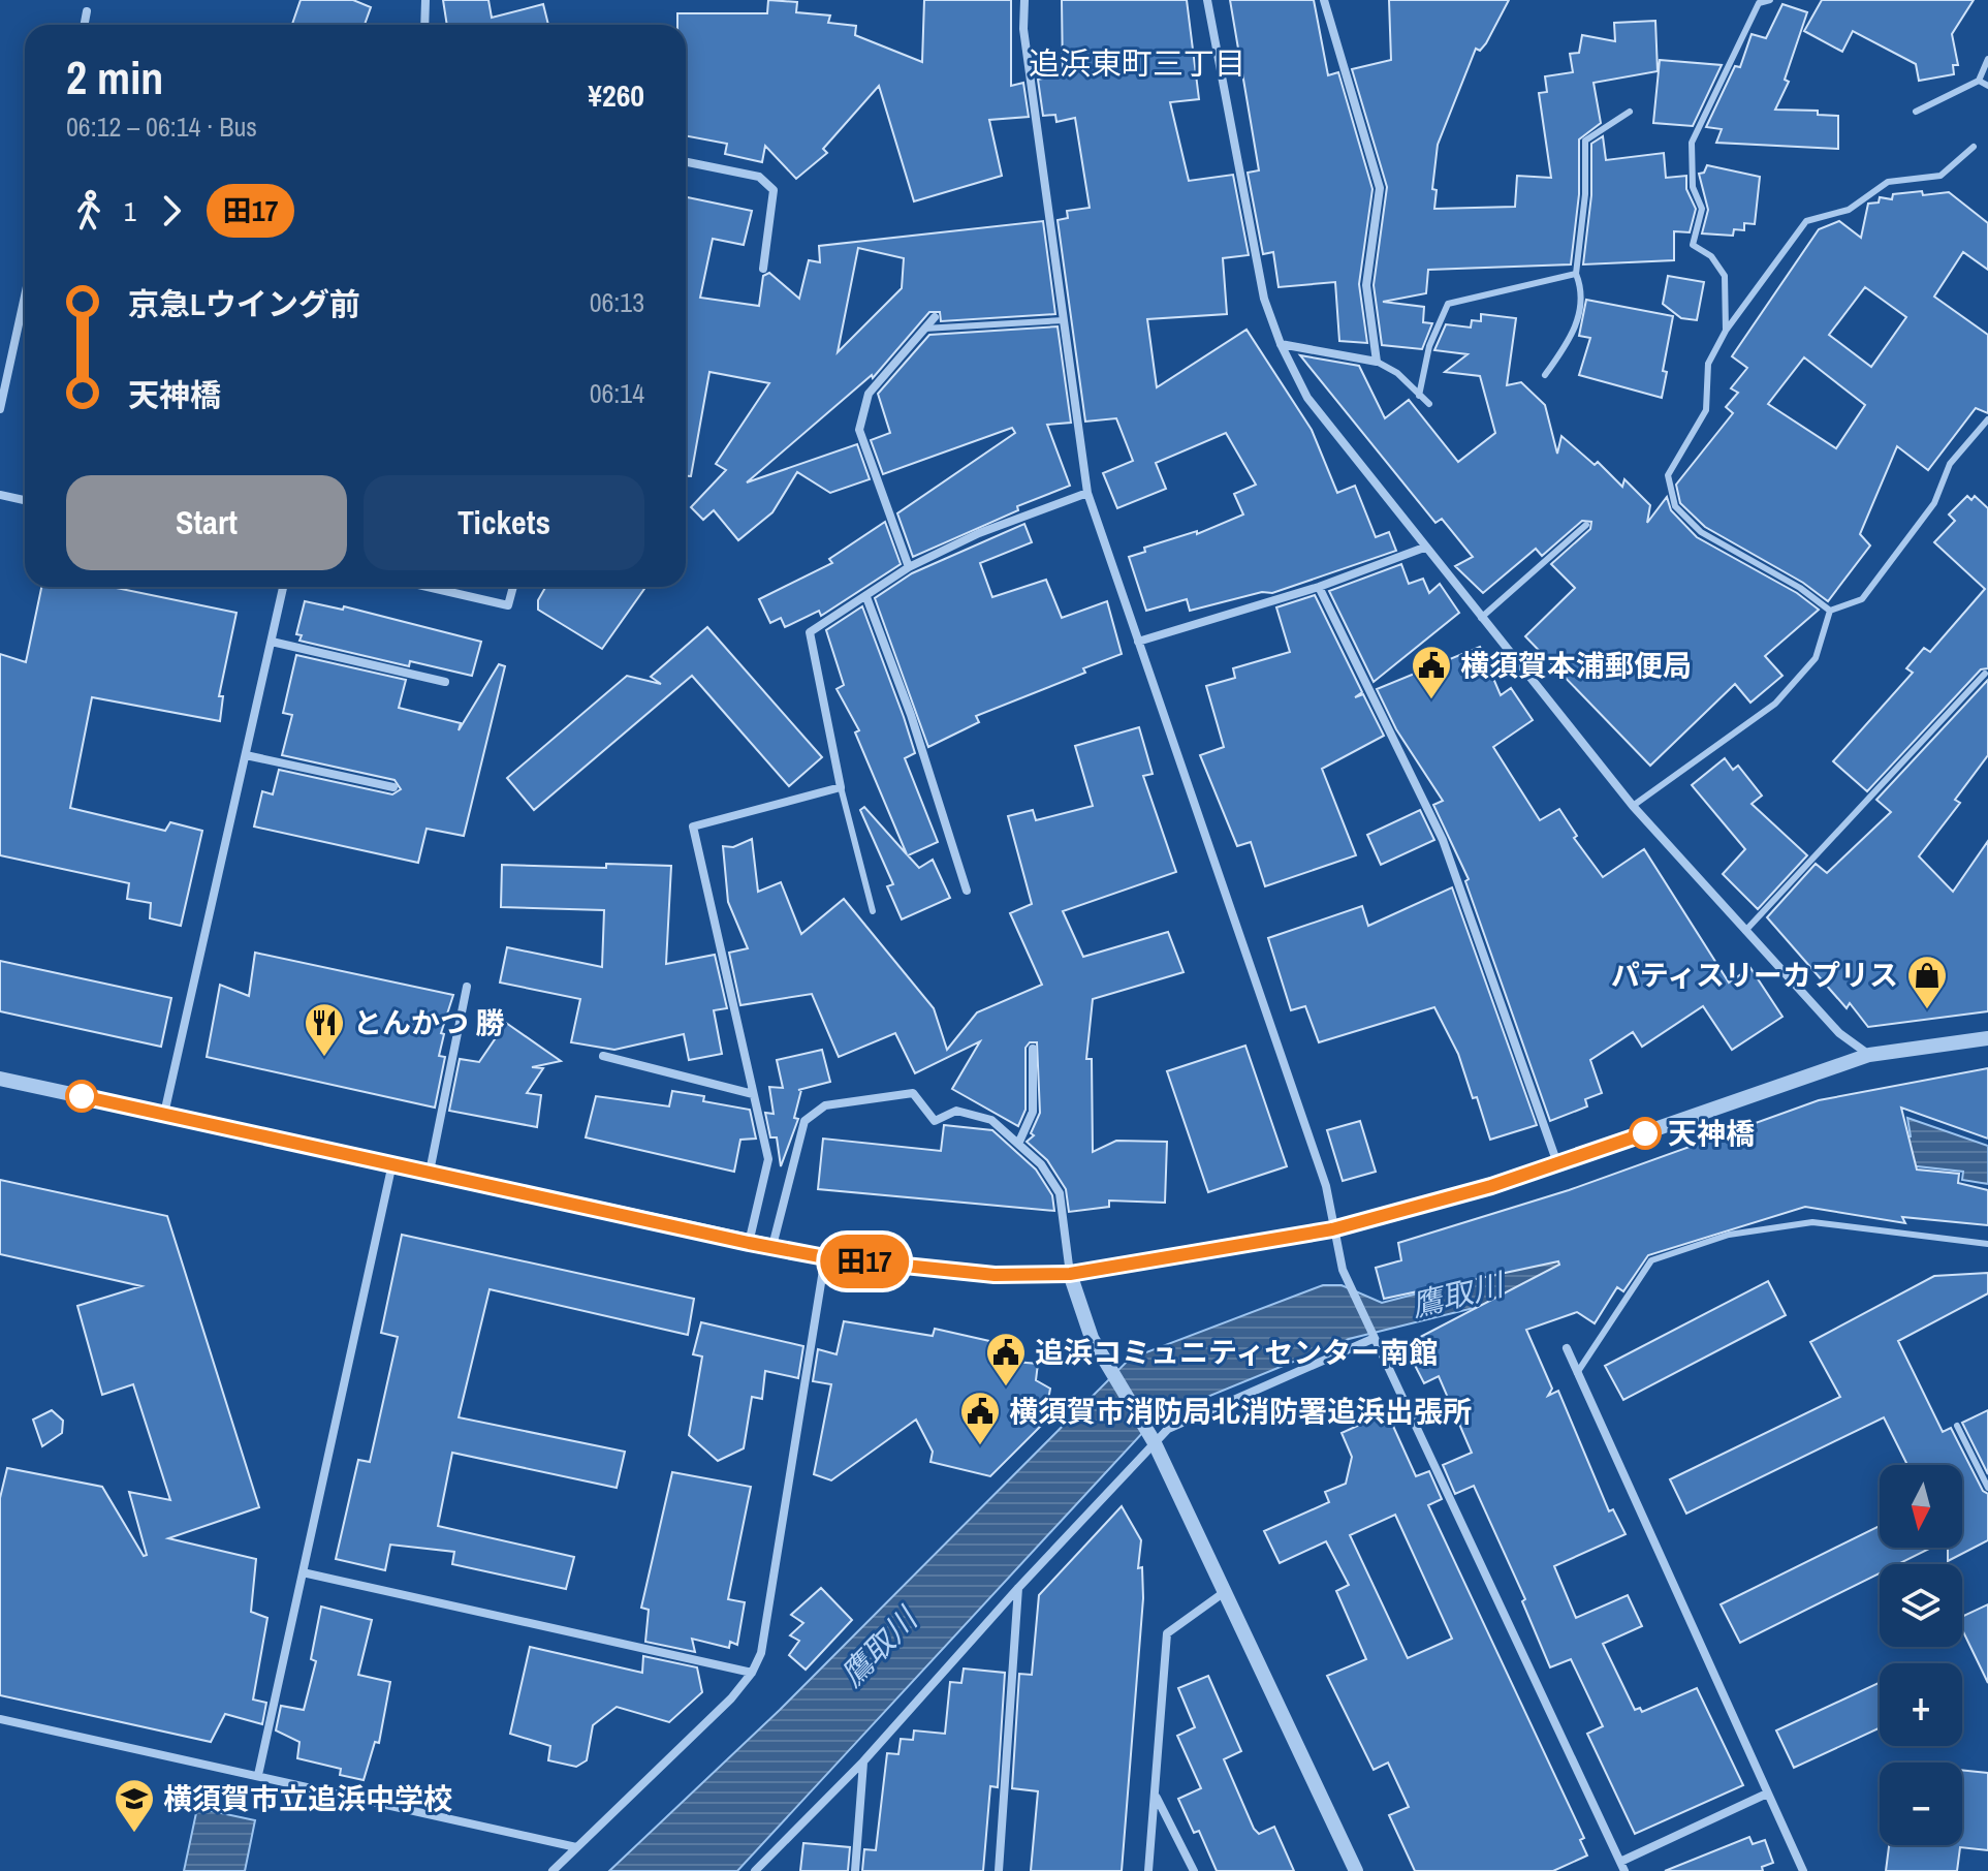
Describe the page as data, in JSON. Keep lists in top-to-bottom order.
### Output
{
  "districts": ["追浜東町三丁目"],
  "water": ["鷹取川"],
  "places": {
    "public building": ["横須賀本浦郵便局", "追浜コミュニティセンター南館", "横須賀市消防局北消防署追浜出張所"],
    "shop": ["パティスリーカプリス"],
    "restaurant": ["とんかつ 勝"],
    "other": ["天神橋"],
    "school or university": ["横須賀市立追浜中学校"]
  },
  "lines": ["bus line 田17"],
  "north": "bottom",
  "page": {
    "on_map": "田17",
    "heading": ["2 min", "06:12 – 06:14 · Bus", "¥260"],
    "legs": ["1", "田17"],
    "list": [
      {
        "name": "京急Lウイング前",
        "value": "06:13"
      },
      {
        "name": "天神橋",
        "value": "06:14"
      }
    ],
    "buttons": ["Start", "Tickets"],
    "map_buttons": ["+", "−"]
  }
}
